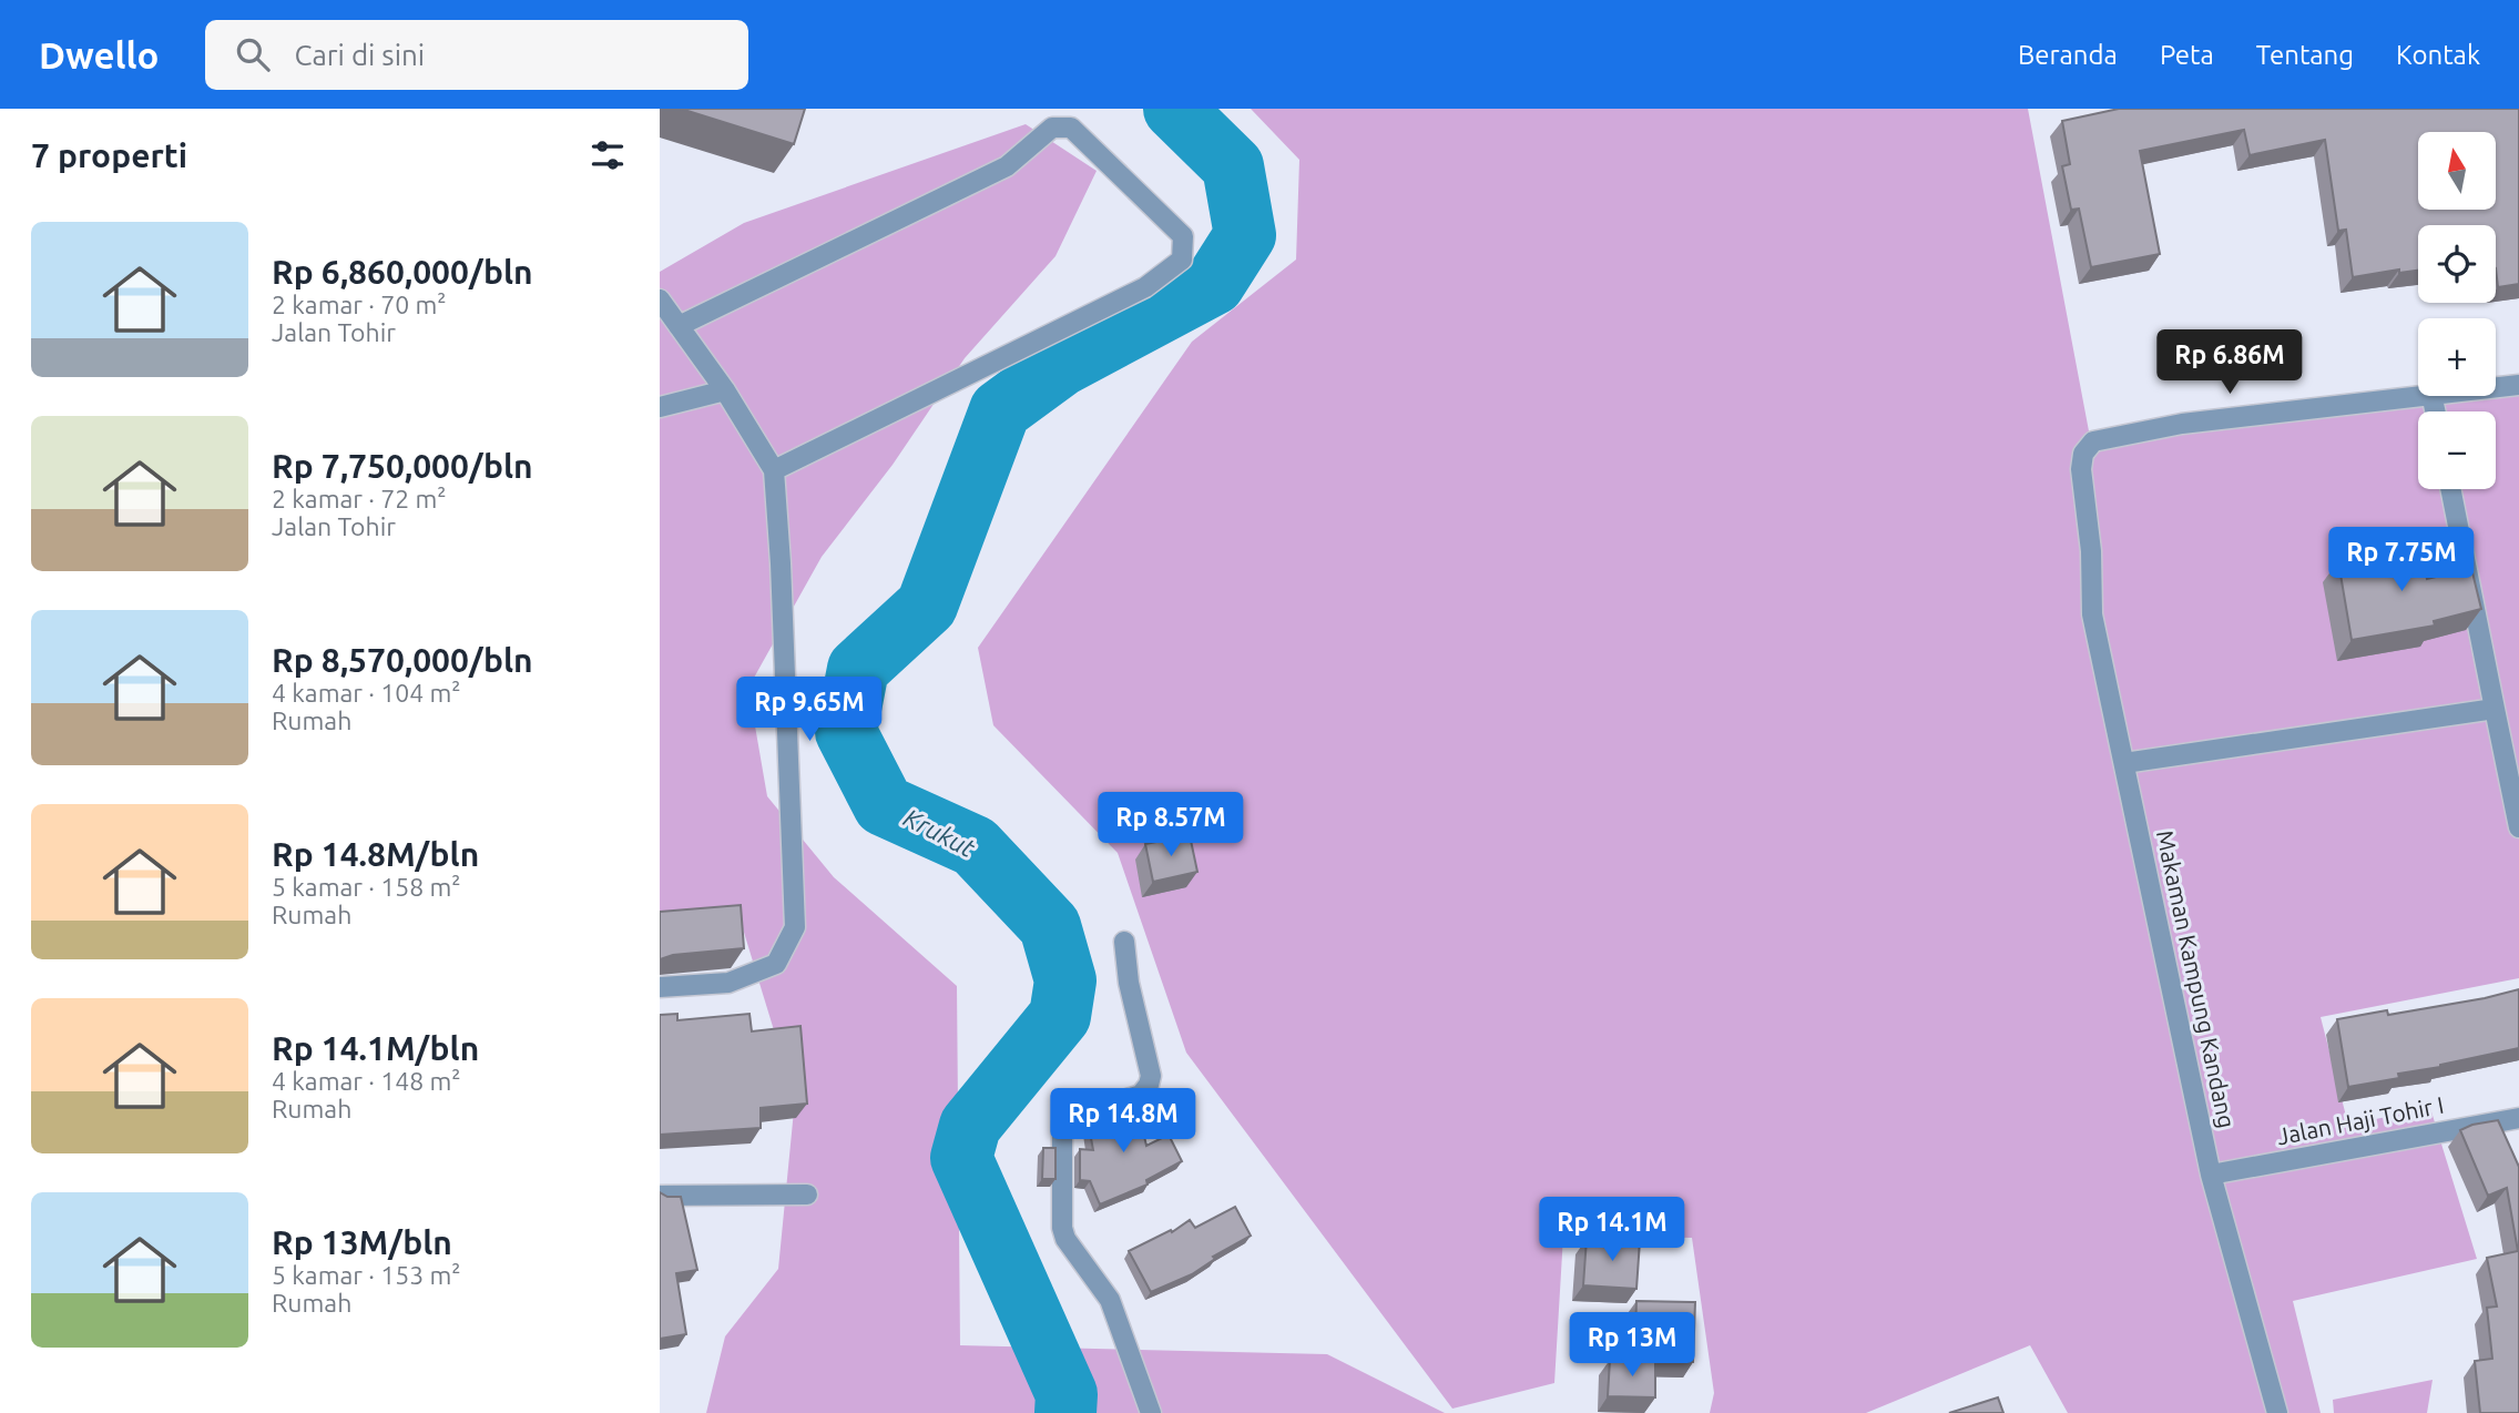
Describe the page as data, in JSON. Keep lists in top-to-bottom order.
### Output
{
  "streets": {
    "street": ["Makaman Kampung Kandang", "Jalan Haji Tohir I"]
  },
  "crossings": [
    ["Makaman Kampung Kandang", "Jalan Haji Tohir I"]
  ],
  "water": ["Krukut"],
  "north": "top",
  "page": {
    "header": "Dwello",
    "search": "Cari di sini",
    "nav": [
      "Beranda",
      "Peta",
      "Tentang",
      "Kontak"
    ],
    "heading": "7 properti",
    "map_buttons": ["+", "−"],
    "list": [
      {
        "name": "Rp 6,860,000/bln",
        "note": "2 kamar · 70 m² · Jalan Tohir"
      },
      {
        "name": "Rp 7,750,000/bln",
        "note": "2 kamar · 72 m² · Jalan Tohir"
      },
      {
        "name": "Rp 8,570,000/bln",
        "note": "4 kamar · 104 m² · Rumah"
      },
      {
        "name": "Rp 14.8M/bln",
        "note": "5 kamar · 158 m² · Rumah"
      },
      {
        "name": "Rp 14.1M/bln",
        "note": "4 kamar · 148 m² · Rumah"
      },
      {
        "name": "Rp 13M/bln",
        "note": "5 kamar · 153 m² · Rumah"
      }
    ],
    "price": [
      "Rp 6.86M",
      "Rp 7.75M",
      "Rp 9.65M",
      "Rp 8.57M",
      "Rp 14.8M",
      "Rp 14.1M",
      "Rp 13M"
    ]
  }
}
